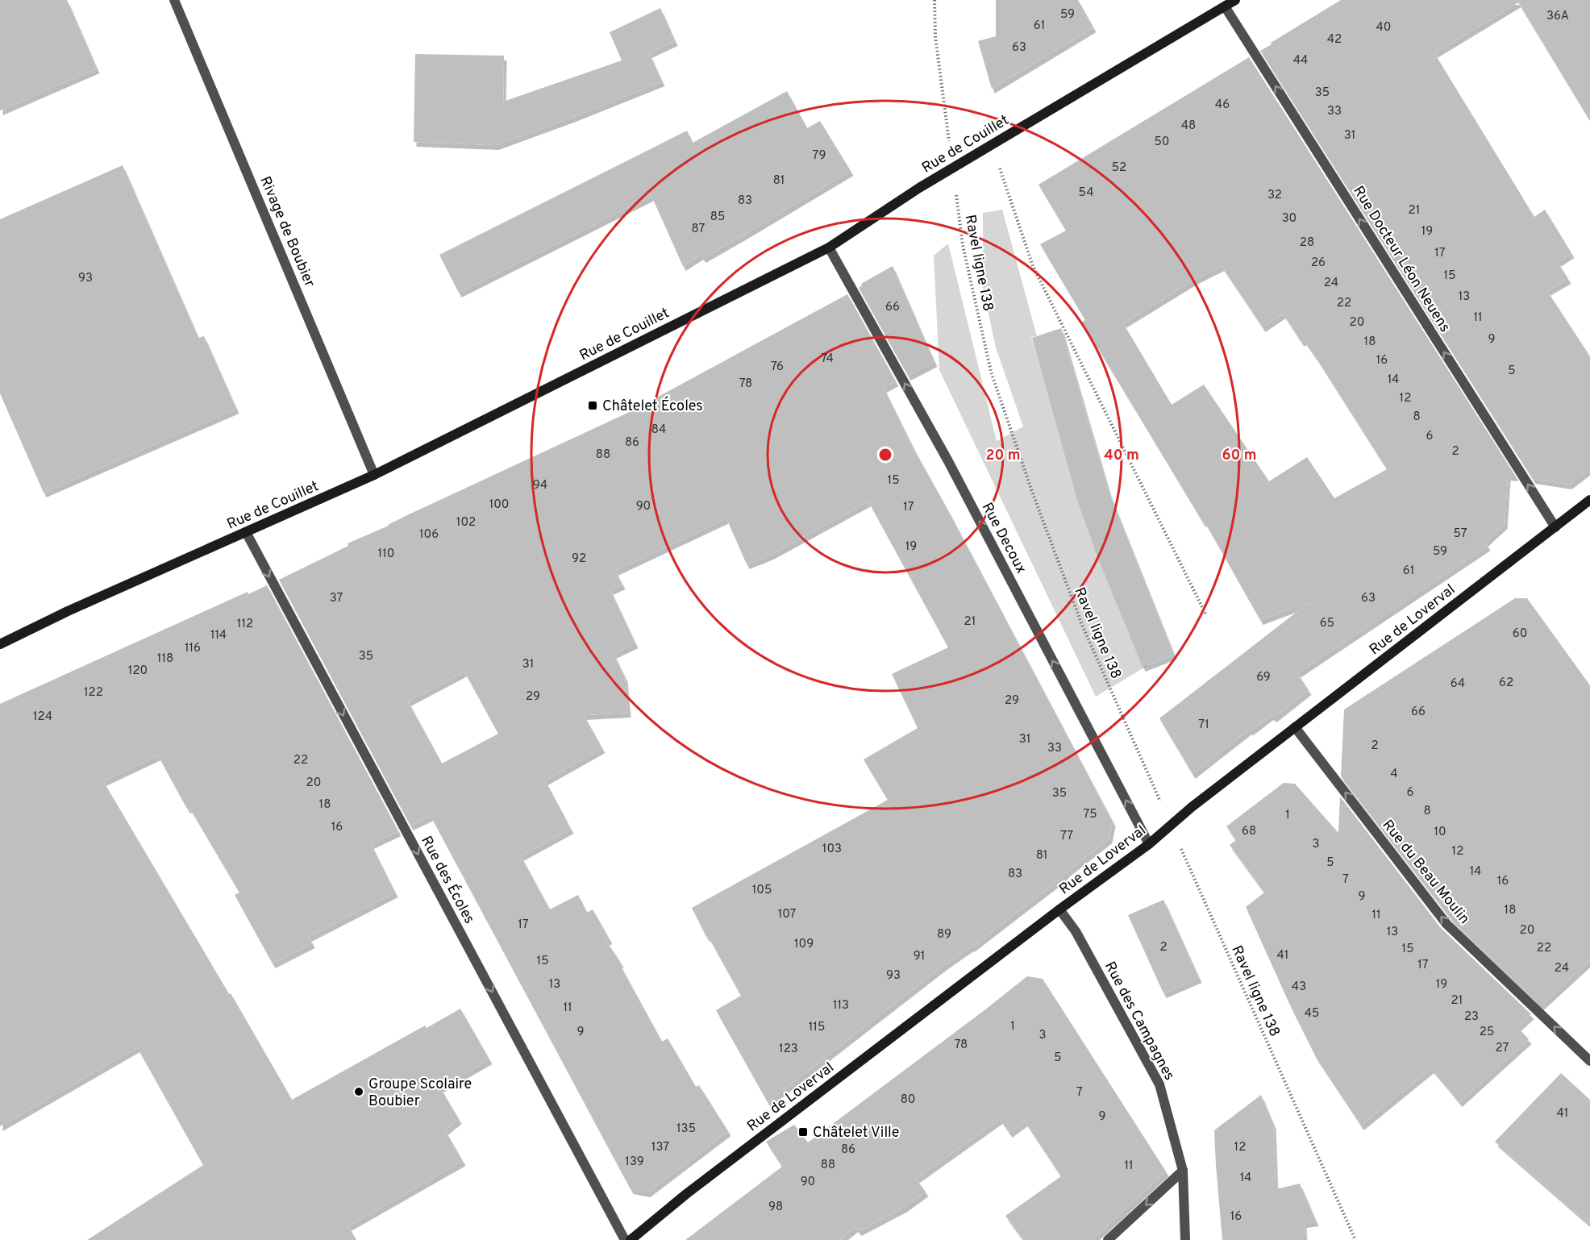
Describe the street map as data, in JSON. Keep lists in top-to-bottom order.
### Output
{
  "streets": {
    "main road": ["Rue de Couillet", "Rue de Loverval"],
    "street": [
      "Rivage de Boubier",
      "Rue Docteur Léon Neuens",
      "Rue Decoux",
      "Rue du Beau Moulin",
      "Rue des Écoles",
      "Rue des Campagnes"
    ],
    "path": ["Ravel ligne 138"]
  },
  "crossings": [
    ["Rue de Couillet", "Rivage de Boubier"],
    ["Rue de Couillet", "Rue Docteur Léon Neuens"],
    ["Rue de Couillet", "Ravel ligne 138"],
    ["Rue de Couillet", "Rue Decoux"],
    ["Rue de Couillet", "Rue des Écoles"],
    ["Rue Docteur Léon Neuens", "Rue de Loverval"],
    ["Ravel ligne 138", "Rue de Loverval"],
    ["Rue Decoux", "Rue de Loverval"],
    ["Rue de Loverval", "Rue du Beau Moulin"],
    ["Rue de Loverval", "Rue des Campagnes"]
  ],
  "one_way": [
    "Rue Docteur Léon Neuens",
    "Rue Decoux",
    "Rue du Beau Moulin",
    "Rue des Écoles"
  ],
  "places": {
    "transit": ["Châtelet Écoles", "Châtelet Ville"],
    "other": ["Groupe Scolaire Boubier"]
  },
  "house_numbers": [
    "59",
    "36A",
    "61",
    "40",
    "42",
    "63",
    "44",
    "35",
    "46",
    "33",
    "48",
    "31",
    "50",
    "79",
    "52",
    "81",
    "54",
    "32",
    "83",
    "21",
    "85",
    "30",
    "87",
    "19",
    "28",
    "17",
    "26",
    "15",
    "93",
    "24",
    "13",
    "22",
    "66",
    "11",
    "20",
    "9",
    "18",
    "74",
    "16",
    "76",
    "5",
    "14",
    "78",
    "12",
    "8",
    "84",
    "6",
    "86",
    "2",
    "88",
    "15",
    "94",
    "100",
    "90",
    "17",
    "102",
    "57",
    "106",
    "19",
    "59",
    "110",
    "92",
    "61",
    "37",
    "63",
    "21",
    "65",
    "112",
    "60",
    "114",
    "116",
    "35",
    "118",
    "31",
    "120",
    "69",
    "62",
    "64",
    "122",
    "29",
    "29",
    "66",
    "124",
    "71",
    "31",
    "2",
    "33",
    "22",
    "4",
    "20",
    "6",
    "35",
    "18",
    "8",
    "75",
    "1",
    "16",
    "68",
    "10",
    "77",
    "3",
    "103",
    "12",
    "81",
    "5",
    "14",
    "83",
    "7",
    "16",
    "105",
    "9",
    "18",
    "107",
    "11",
    "17",
    "20",
    "13",
    "89",
    "109",
    "2",
    "22",
    "15",
    "41",
    "91",
    "15",
    "17",
    "24",
    "93",
    "13",
    "19",
    "43",
    "21",
    "113",
    "11",
    "45",
    "23",
    "1",
    "115",
    "9",
    "25",
    "3",
    "78",
    "27",
    "123",
    "5",
    "7",
    "80",
    "41",
    "9",
    "135",
    "137",
    "12",
    "86",
    "139",
    "88",
    "11",
    "14",
    "90",
    "98",
    "16"
  ],
  "rings": ["20 m", "40 m", "60 m"]
}
